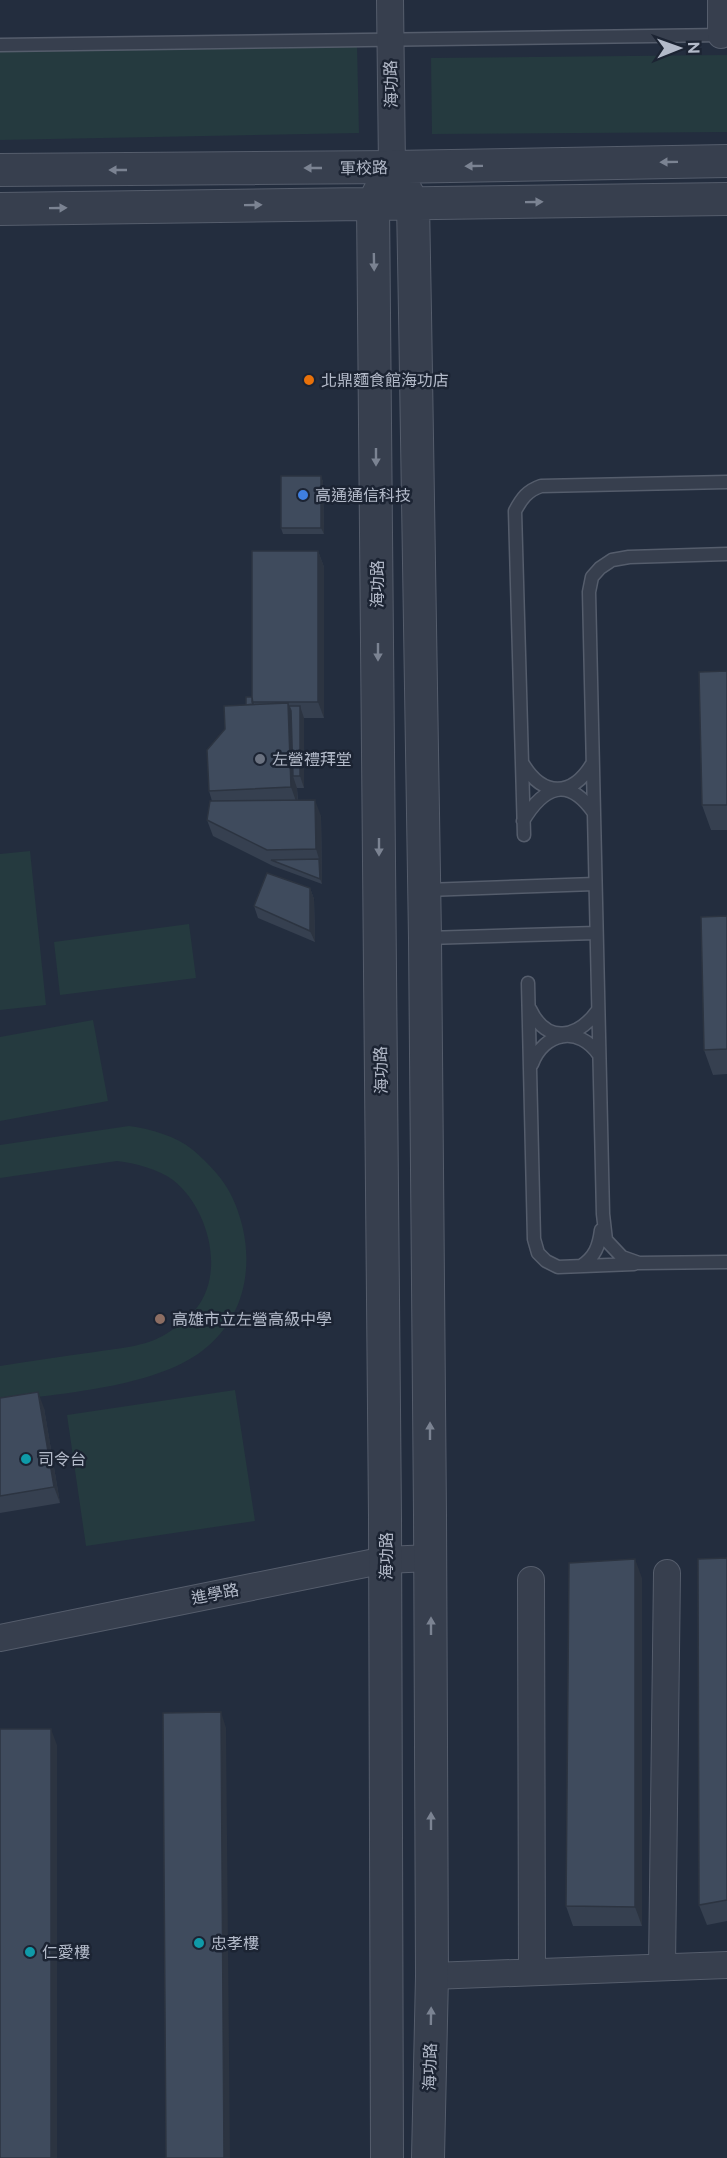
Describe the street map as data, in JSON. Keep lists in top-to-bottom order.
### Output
{
  "streets": {
    "street": ["海功路", "軍校路", "進學路"]
  },
  "crossings": [
    ["海功路", "軍校路"],
    ["海功路", "進學路"]
  ],
  "places": [
    "北鼎麵食館海功店",
    "高通通信科技",
    "左營禮拜堂",
    "高雄市立左營高級中學",
    "司令台",
    "忠孝樓",
    "仁愛樓"
  ],
  "north": "right"
}
